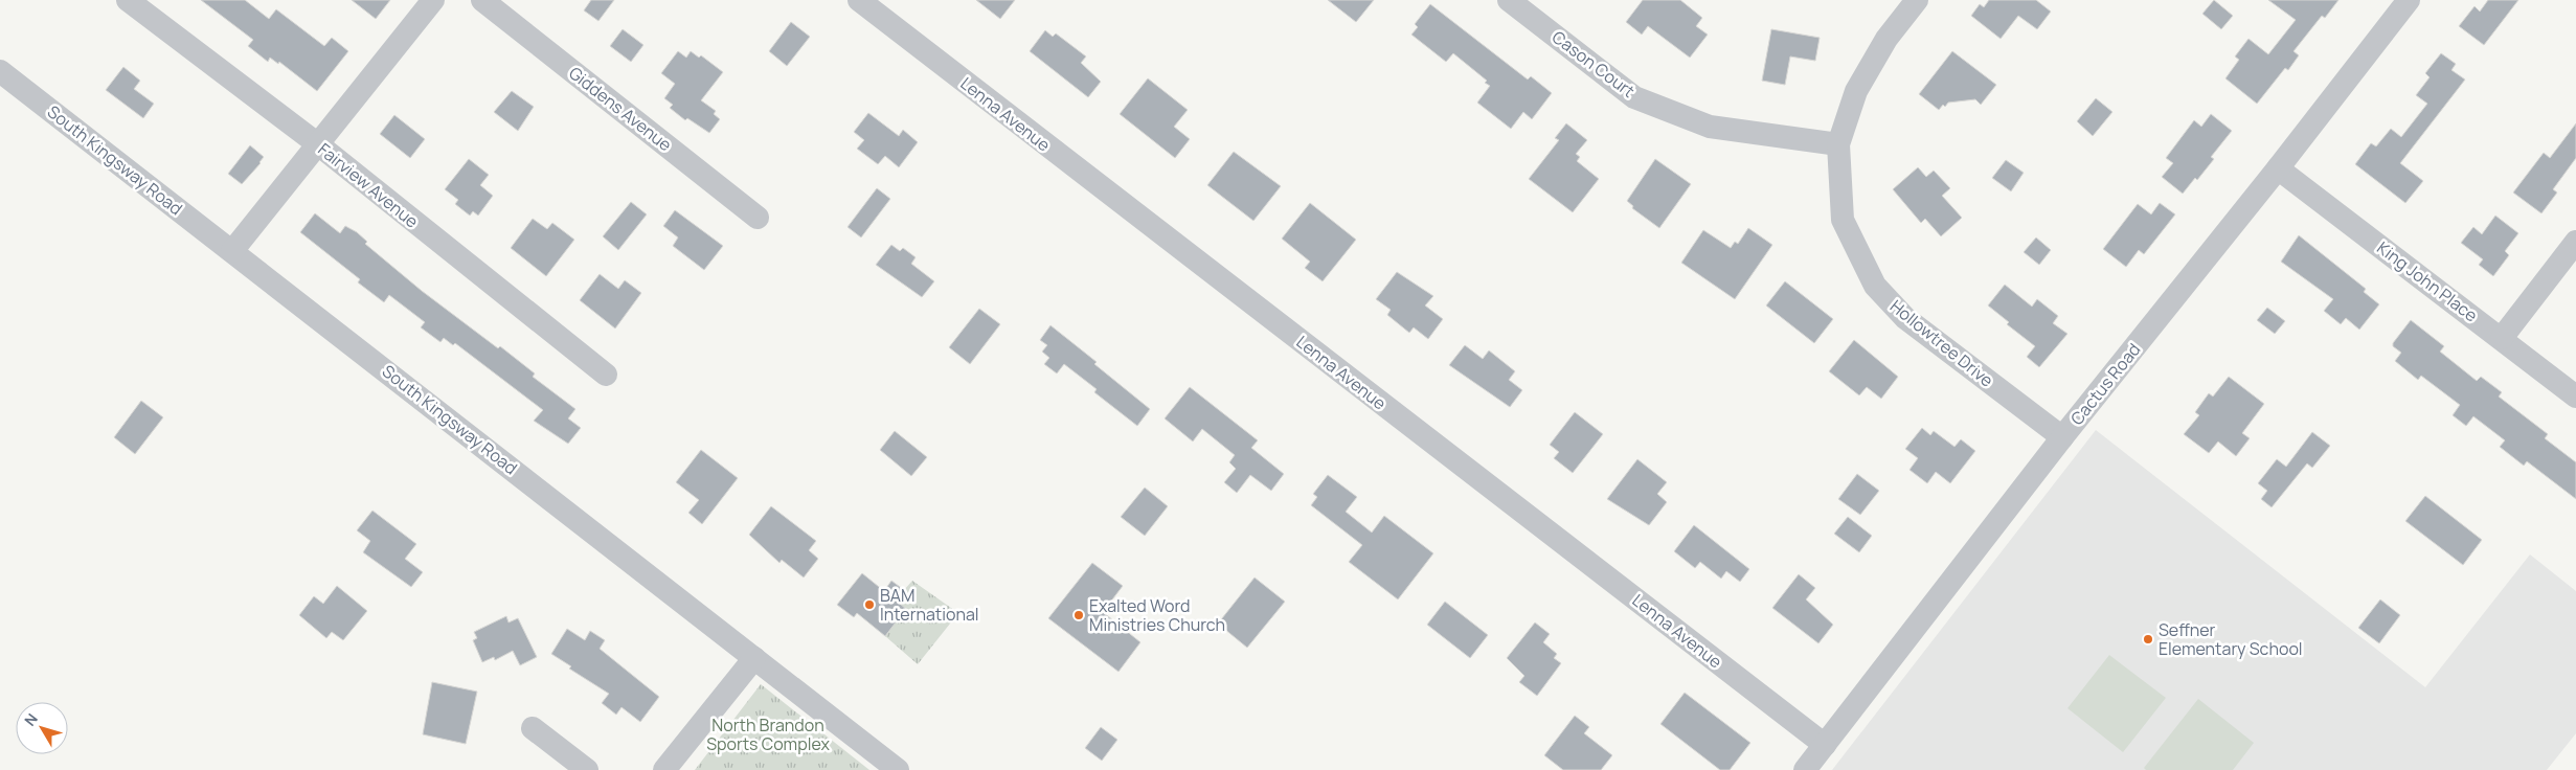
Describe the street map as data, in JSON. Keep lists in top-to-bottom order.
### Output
{
  "streets": {
    "street": [
      "Cason Court",
      "Giddens Avenue",
      "Lenna Avenue",
      "South Kingsway Road",
      "Fairview Avenue",
      "King John Place",
      "Hollowtree Drive",
      "Cactus Road"
    ]
  },
  "crossings": [
    ["Cason Court", "Hollowtree Drive"],
    ["Lenna Avenue", "Cactus Road"],
    ["King John Place", "Cactus Road"],
    ["Hollowtree Drive", "Cactus Road"]
  ],
  "parks": ["North Brandon Sports Complex"],
  "places": ["BAM International", "Exalted Word Ministries Church", "Seffner Elementary School"],
  "north": "top left"
}
